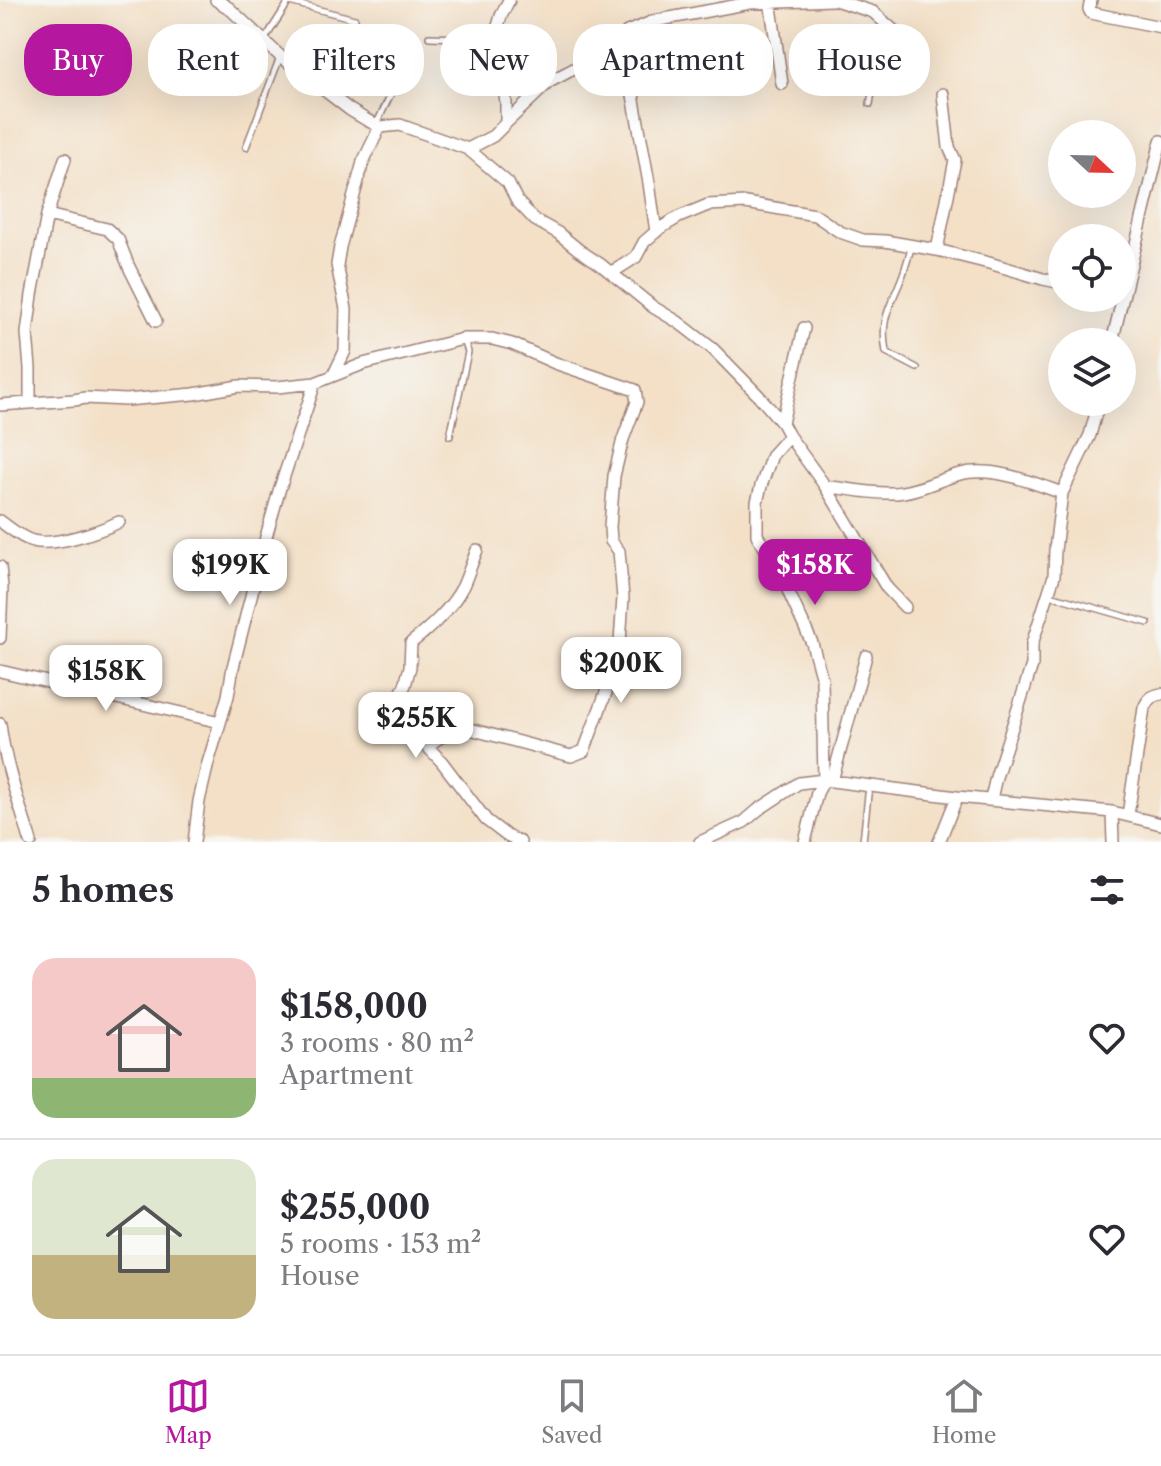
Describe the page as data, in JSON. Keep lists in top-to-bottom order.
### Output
{
  "north": "right",
  "page": {
    "chip": [
      "Buy",
      "Rent",
      "Filters",
      "New",
      "Apartment",
      "House"
    ],
    "price": [
      "$199K",
      "$158K",
      "$200K",
      "$158K",
      "$255K"
    ],
    "heading": "5 homes",
    "list": [
      {
        "name": "$158,000",
        "note": "3 rooms · 80 m² · Apartment"
      },
      {
        "name": "$255,000",
        "note": "5 rooms · 153 m² · House"
      }
    ],
    "tabs": ["Map", "Saved", "Home"]
  }
}
